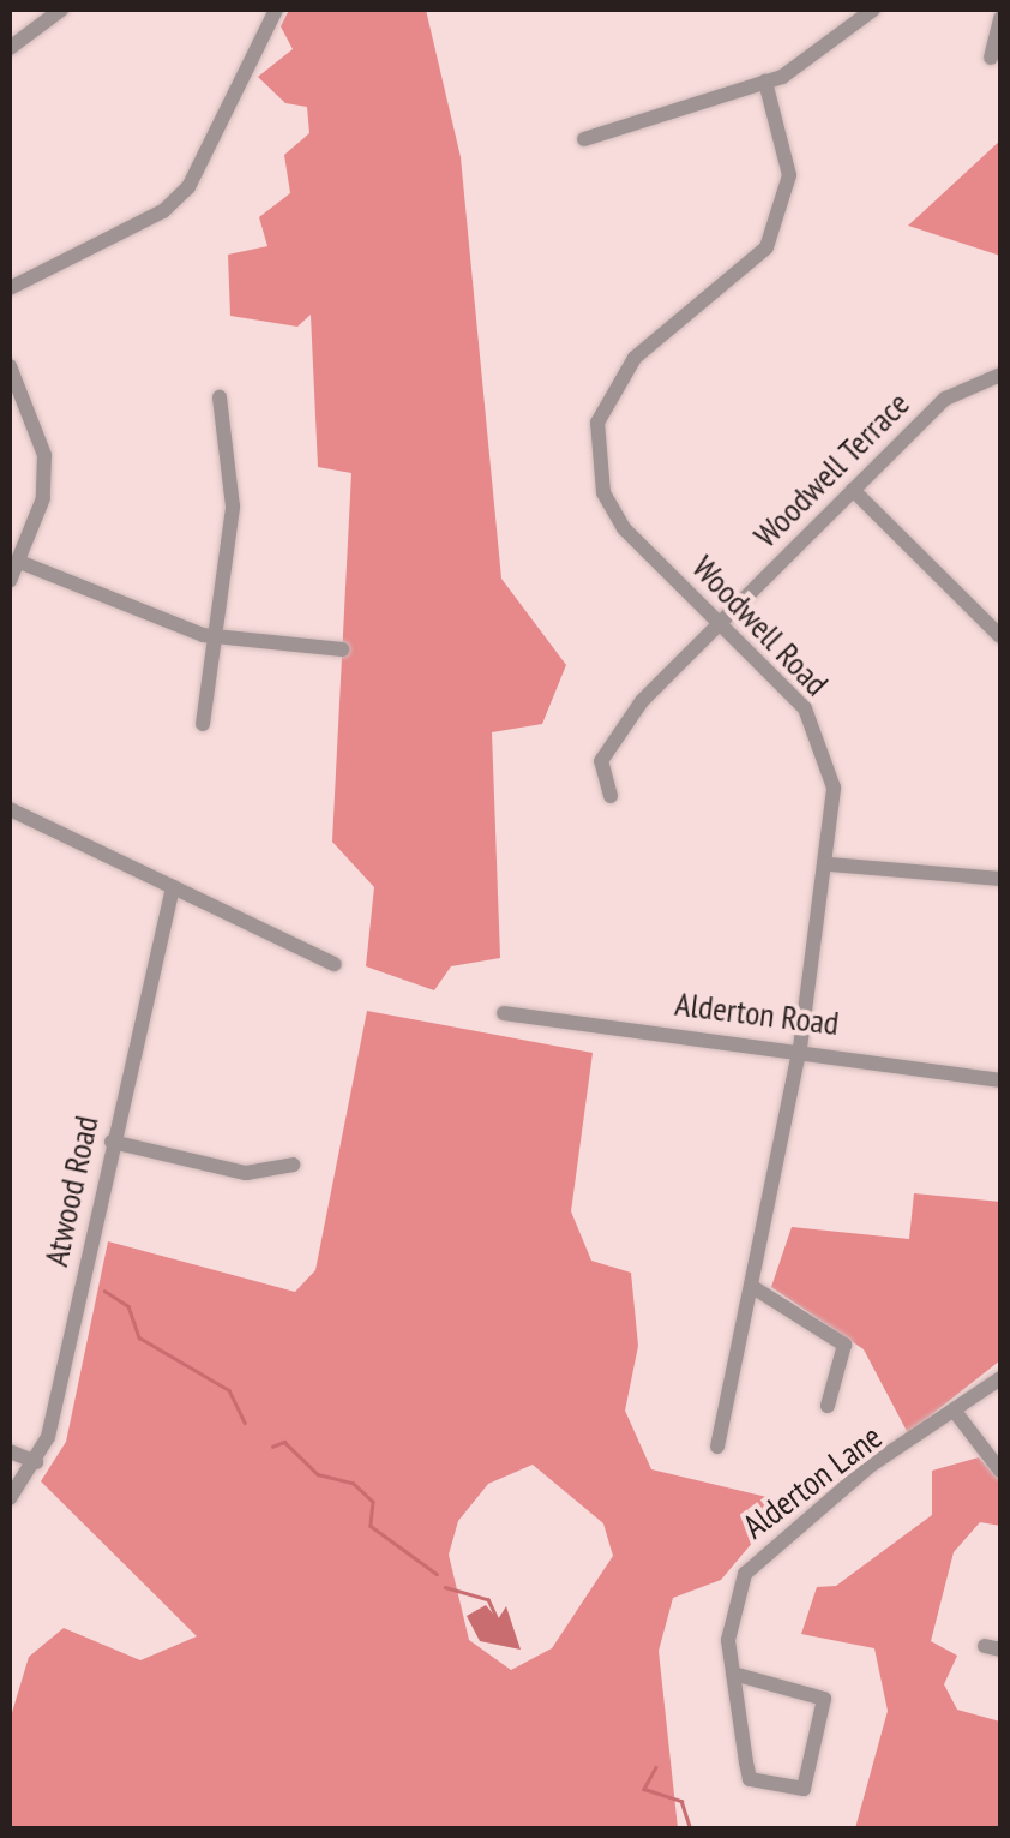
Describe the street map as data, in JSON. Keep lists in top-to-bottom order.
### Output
{
  "streets": {
    "street": [
      "Woodwell Terrace",
      "Woodwell Road",
      "Alderton Road",
      "Atwood Road",
      "Alderton Lane"
    ]
  },
  "crossings": [
    ["Woodwell Terrace", "Woodwell Road"],
    ["Woodwell Road", "Alderton Road"]
  ]
}
